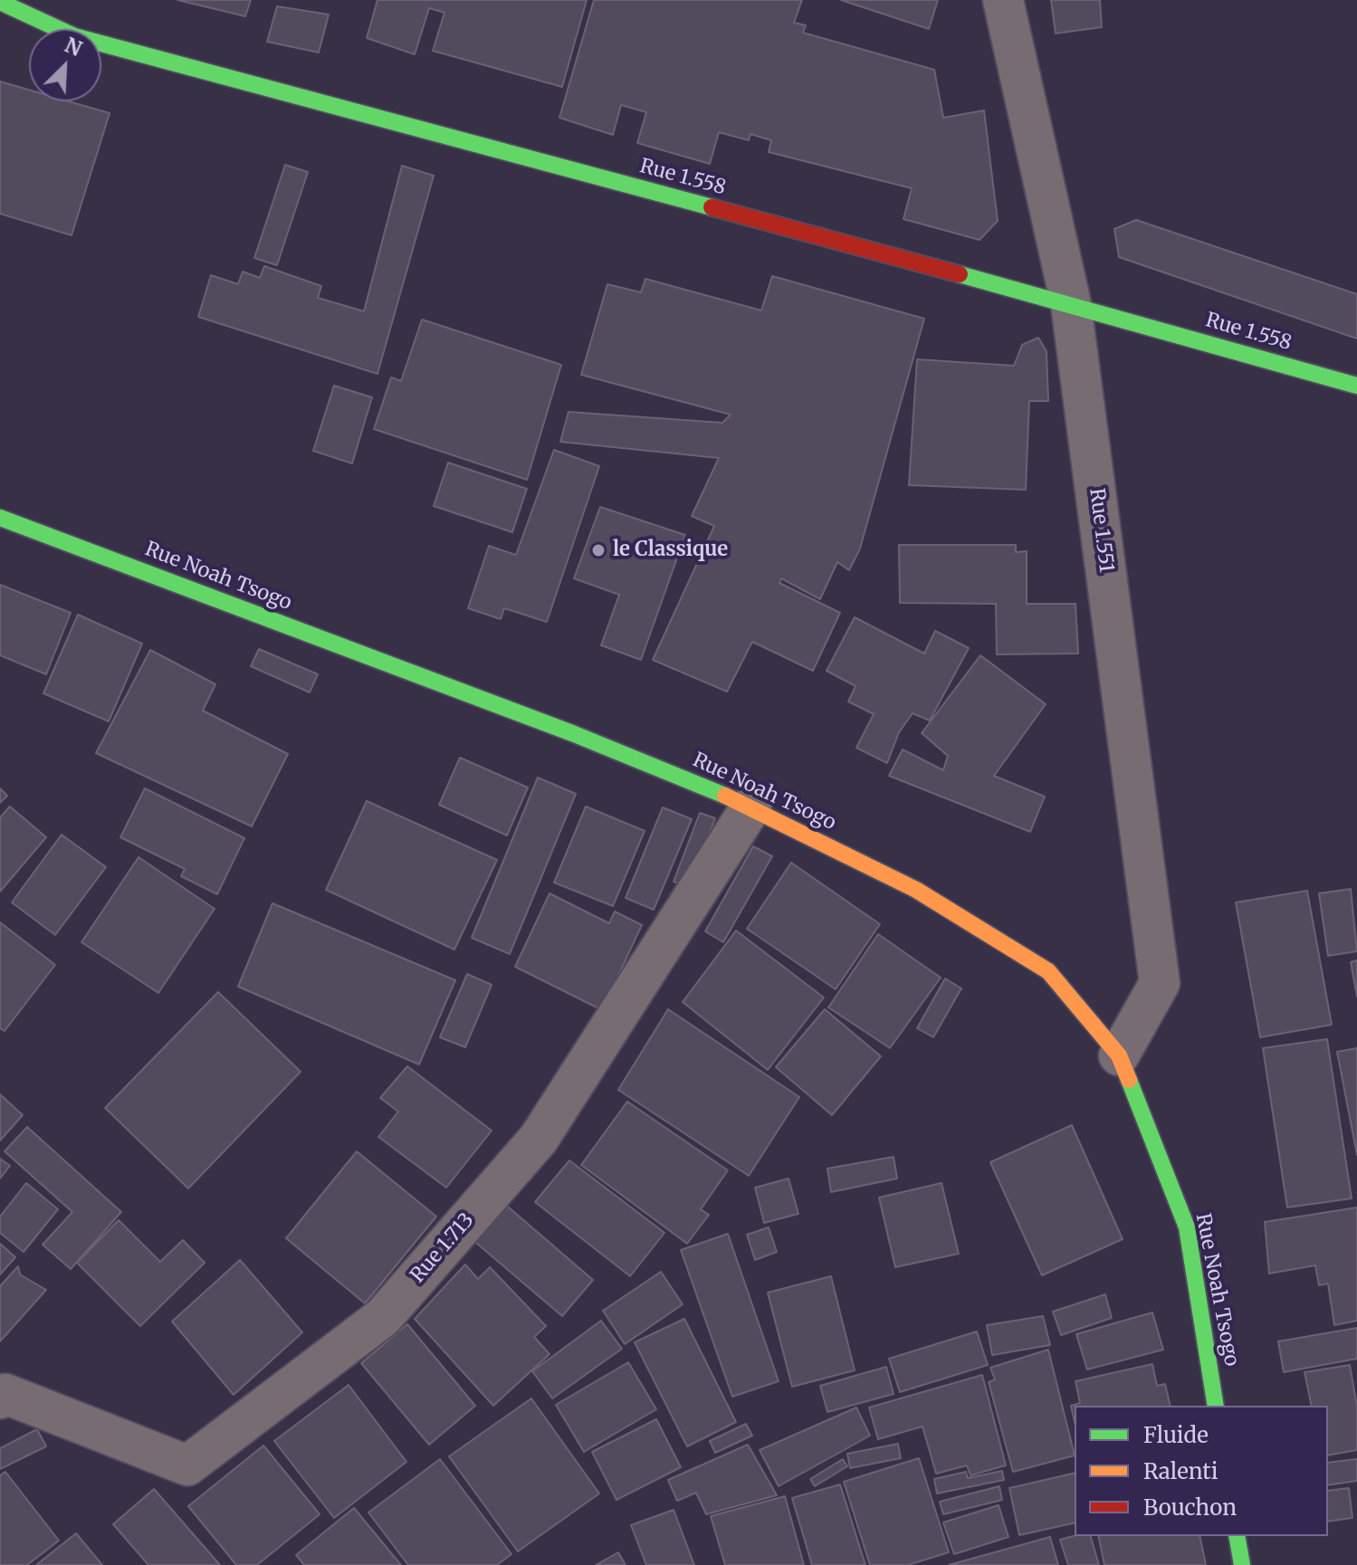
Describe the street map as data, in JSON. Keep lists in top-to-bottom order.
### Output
{
  "streets": {
    "main road": ["Rue 1.558", "Rue Noah Tsogo"],
    "street": ["Rue 1.551", "Rue 1.713"]
  },
  "crossings": [
    ["Rue 1.558", "Rue 1.551"],
    ["Rue 1.551", "Rue Noah Tsogo"],
    ["Rue Noah Tsogo", "Rue 1.713"]
  ],
  "places": ["le Classique"],
  "legend": ["Fluide", "Ralenti", "Bouchon"],
  "north": "top right"
}
